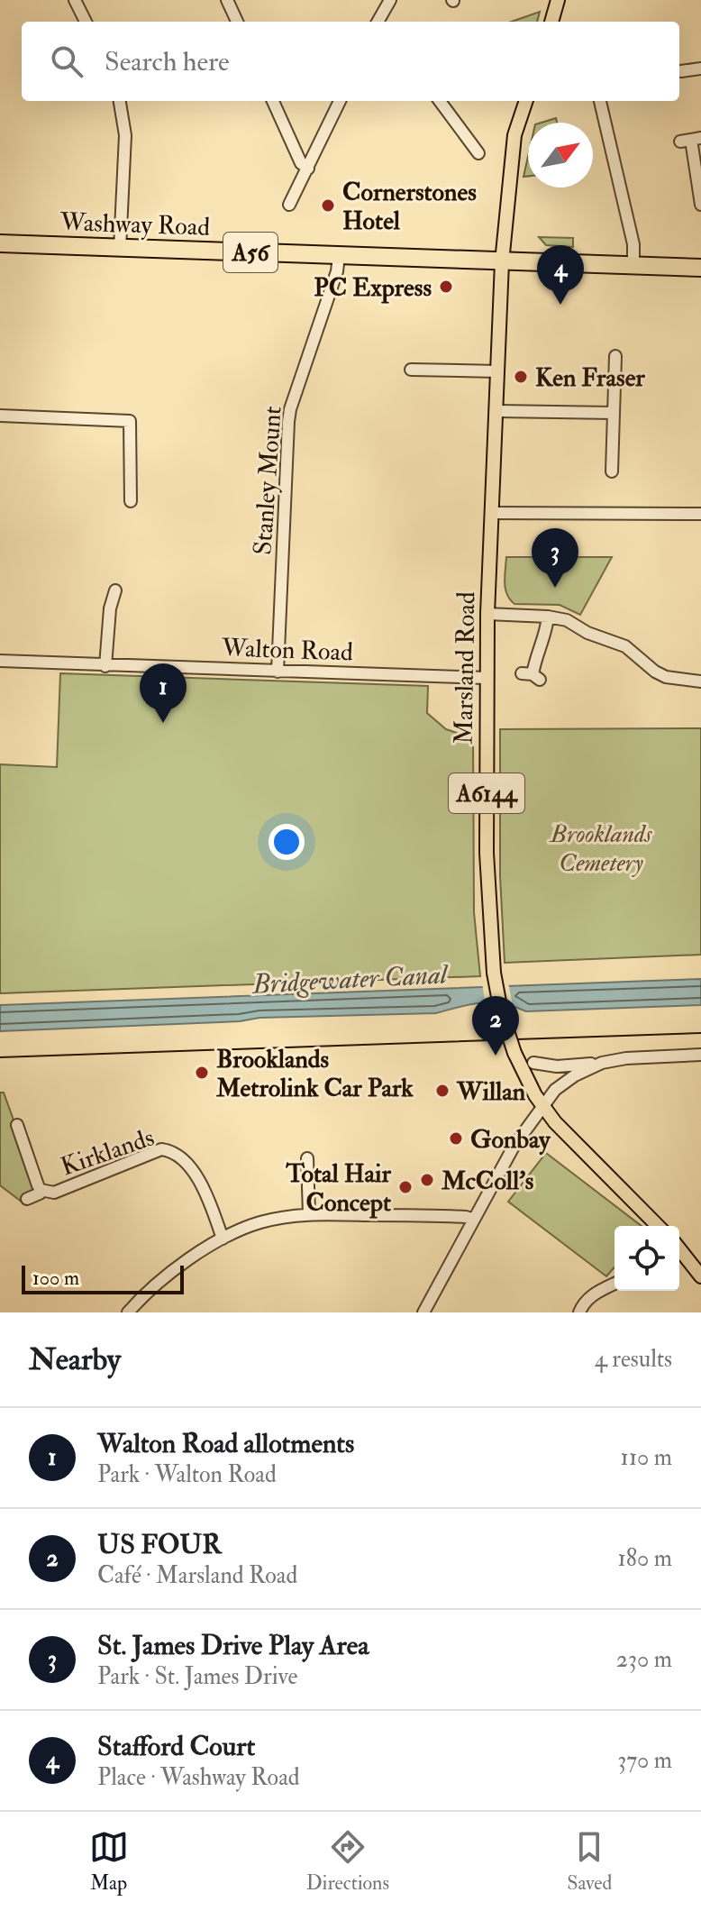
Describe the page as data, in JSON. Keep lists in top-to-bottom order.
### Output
{
  "streets": {
    "highway": ["Washway Road", "A56"],
    "main road": ["Marsland Road", "A6144"],
    "street": ["Stanley Mount", "Walton Road", "Kirklands"]
  },
  "crossings": [
    ["Washway Road", "Stanley Mount"],
    ["Washway Road", "Marsland Road"],
    ["Washway Road", "A6144"],
    ["Stanley Mount", "Walton Road"],
    ["Walton Road", "Marsland Road"],
    ["Marsland Road", "A6144"]
  ],
  "water": ["Bridgewater Canal"],
  "parks": ["Brooklands Cemetery"],
  "places": [
    "Cornerstones Hotel",
    "PC Express",
    "Ken Fraser",
    "Brooklands Metrolink Car Park",
    "Willan",
    "Gonbay",
    "McColl's",
    "Total Hair Concept"
  ],
  "scale_bar": "100 m",
  "north": "top right",
  "page": {
    "search": "Search here",
    "pins": [
      "4",
      "3",
      "1",
      "2"
    ],
    "scale": "100 m",
    "heading": ["Nearby", "4 results"],
    "list": [
      {
        "mark": "1",
        "name": "Walton Road allotments",
        "note": "Park · Walton Road",
        "value": "110 m"
      },
      {
        "mark": "2",
        "name": "US FOUR",
        "note": "Café · Marsland Road",
        "value": "180 m"
      },
      {
        "mark": "3",
        "name": "St. James Drive Play Area",
        "note": "Park · St. James Drive",
        "value": "230 m"
      },
      {
        "mark": "4",
        "name": "Stafford Court",
        "note": "Place · Washway Road",
        "value": "370 m"
      }
    ],
    "nav": ["Map", "Directions", "Saved"]
  }
}
